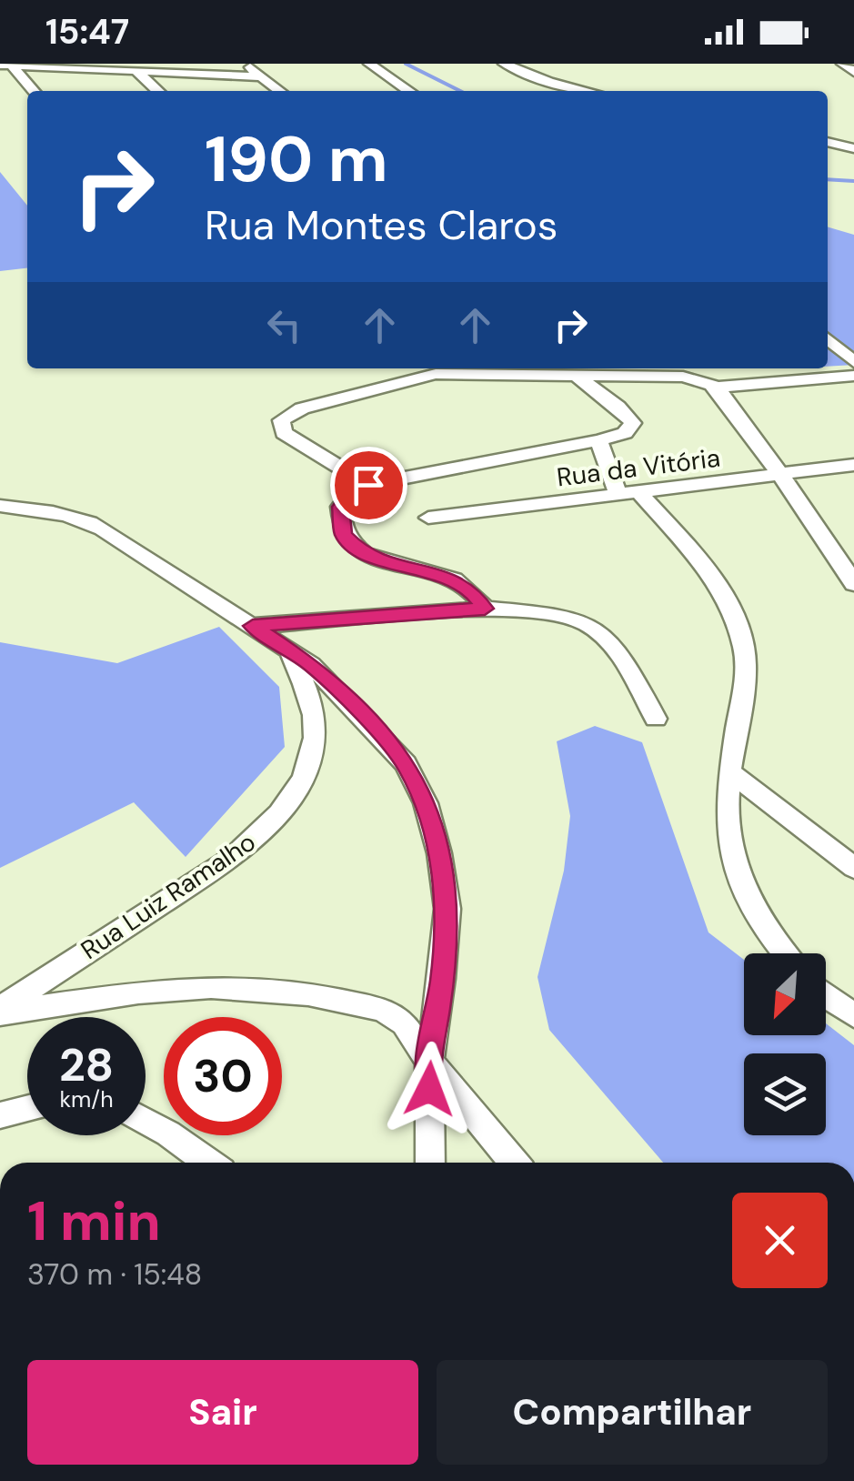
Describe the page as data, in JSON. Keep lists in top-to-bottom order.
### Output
{
  "streets": {
    "street": ["Rua da Vitória", "Rua Luiz Ramalho"]
  },
  "north": "bottom left",
  "page": {
    "status": "15:47",
    "turn": ["190 m", "Rua Montes Claros"],
    "speed": "28 km/h",
    "limit": "30",
    "heading": ["1 min", "370 m · 15:48"],
    "buttons": ["Sair", "Compartilhar"]
  }
}
